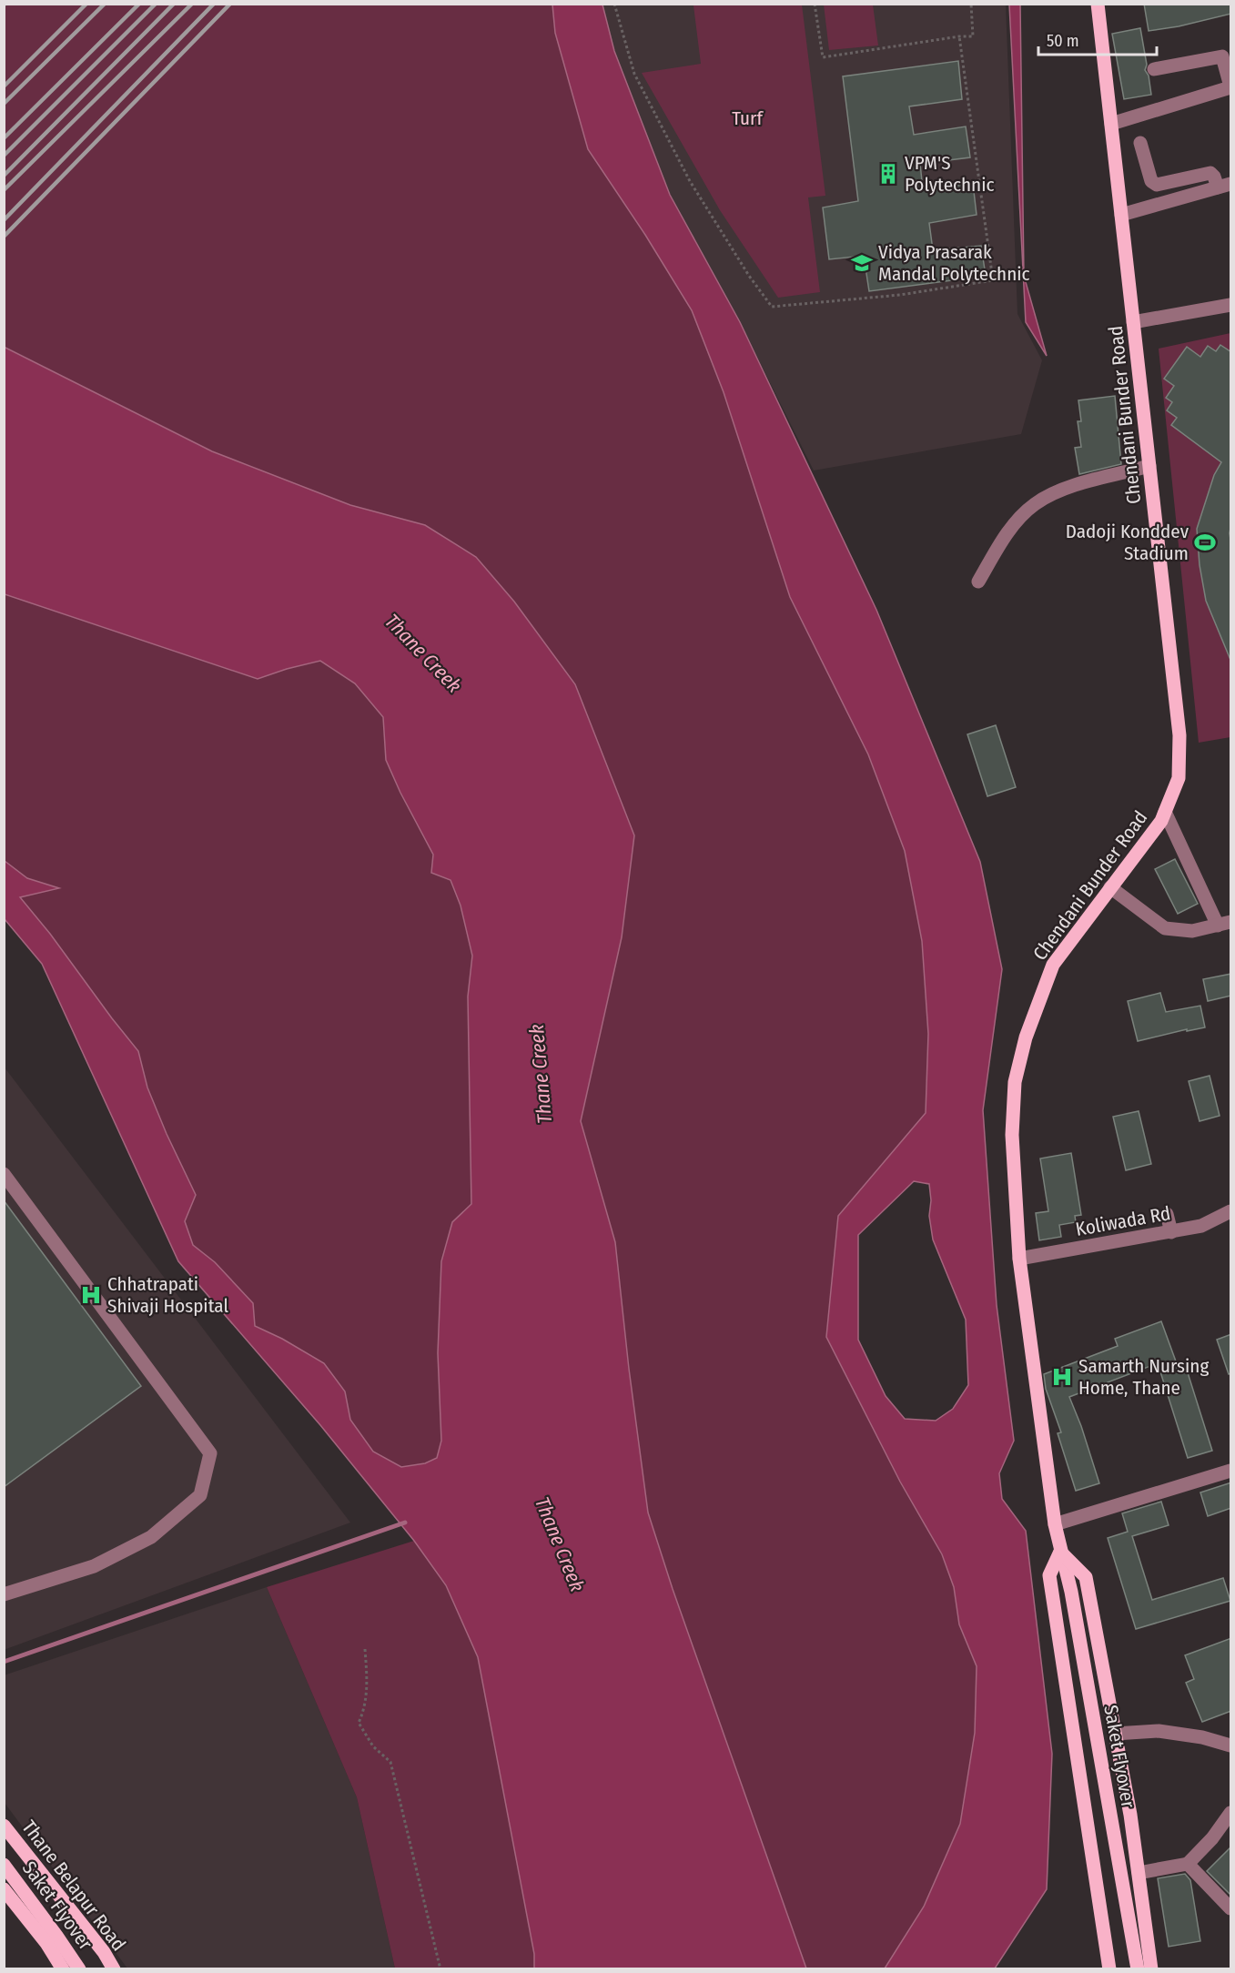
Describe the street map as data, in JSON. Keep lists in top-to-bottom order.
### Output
{
  "streets": {
    "main road": ["Chendani Bunder Road", "Saket Flyover", "Thane Belapur Road"],
    "street": ["Koliwada Rd"]
  },
  "crossings": [
    ["Chendani Bunder Road", "Koliwada Rd"],
    ["Chendani Bunder Road", "Saket Flyover"]
  ],
  "water": ["Thane Creek"],
  "parks": ["Turf"],
  "places": {
    "building": ["VPM'S Polytechnic"],
    "school or university": ["Vidya Prasarak Mandal Polytechnic"],
    "sports": ["Dadoji Konddev Stadium"],
    "hospital": ["Chhatrapati Shivaji Hospital", "Samarth Nursing Home, Thane"]
  },
  "scale_bar": "50 m"
}
